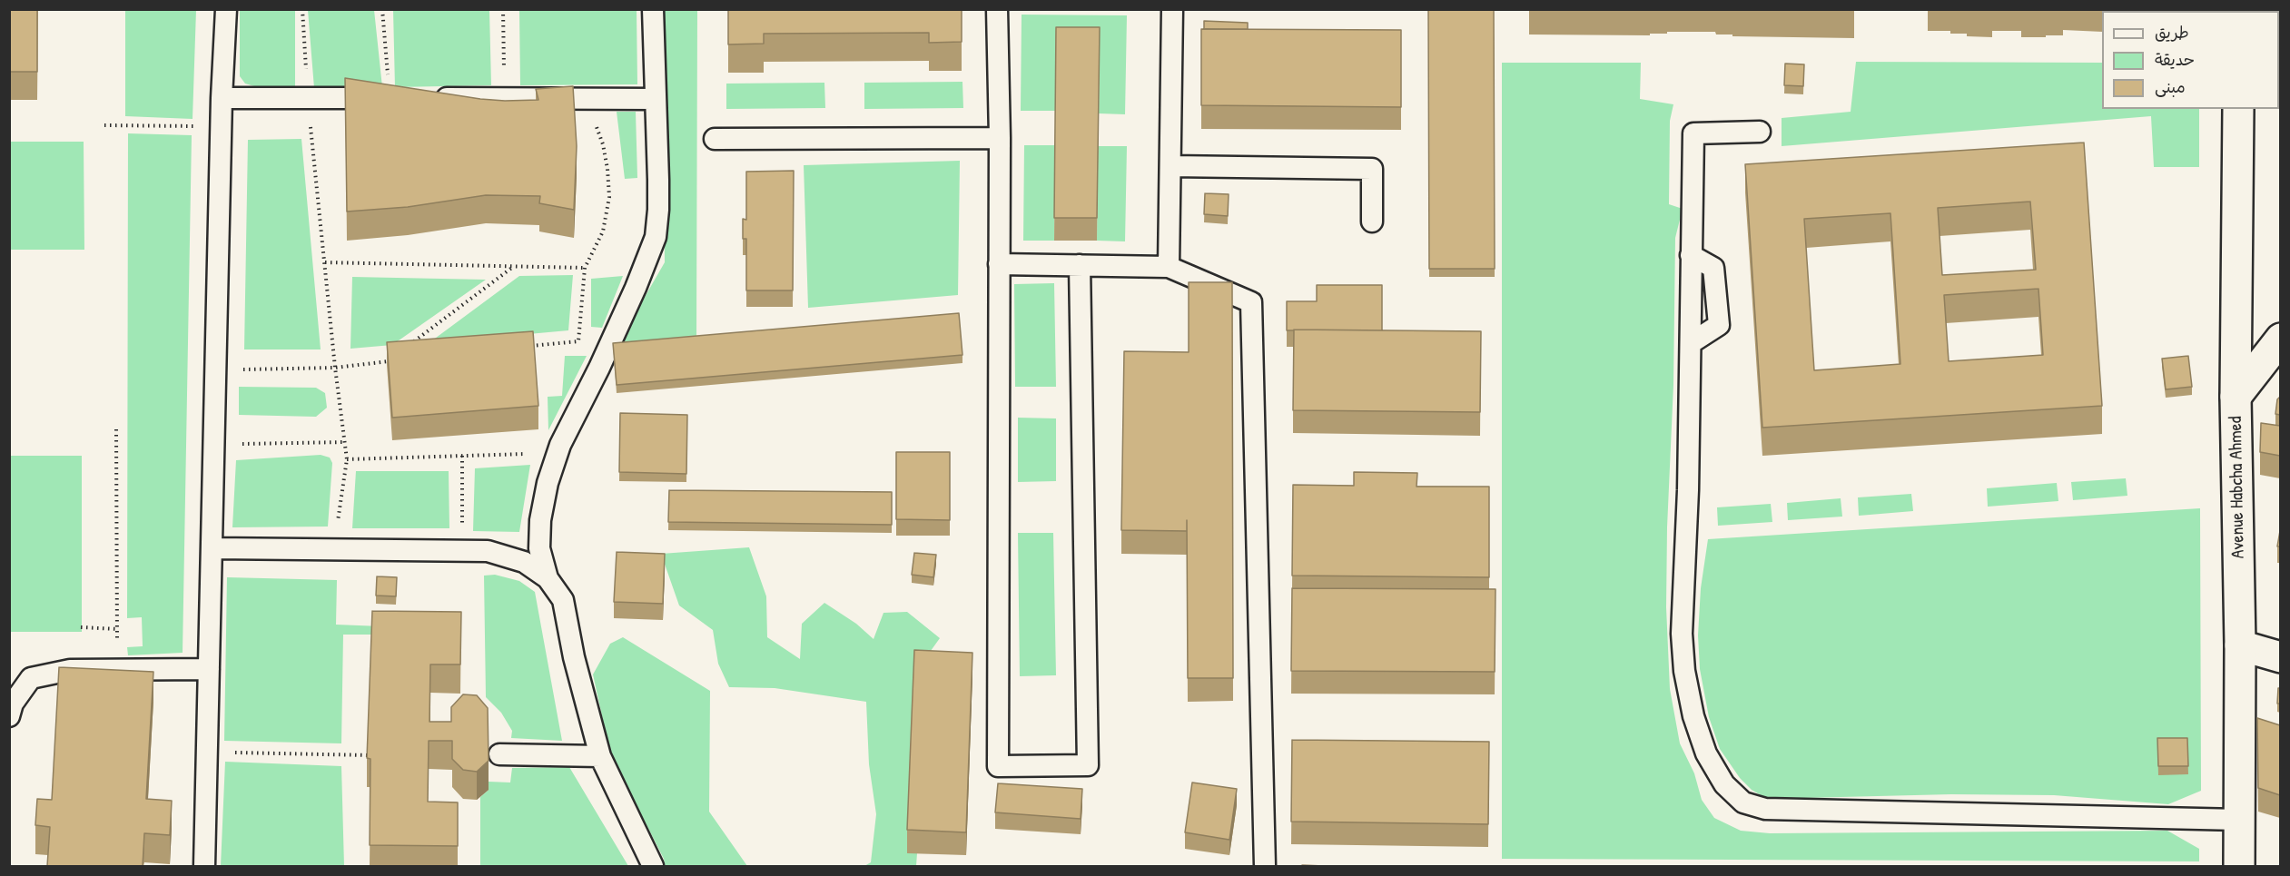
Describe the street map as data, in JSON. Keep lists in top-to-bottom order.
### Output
{
  "streets": {
    "street": ["Avenue Habcha Ahmed"]
  },
  "legend": ["طريق", "حديقة", "مبنى"]
}
